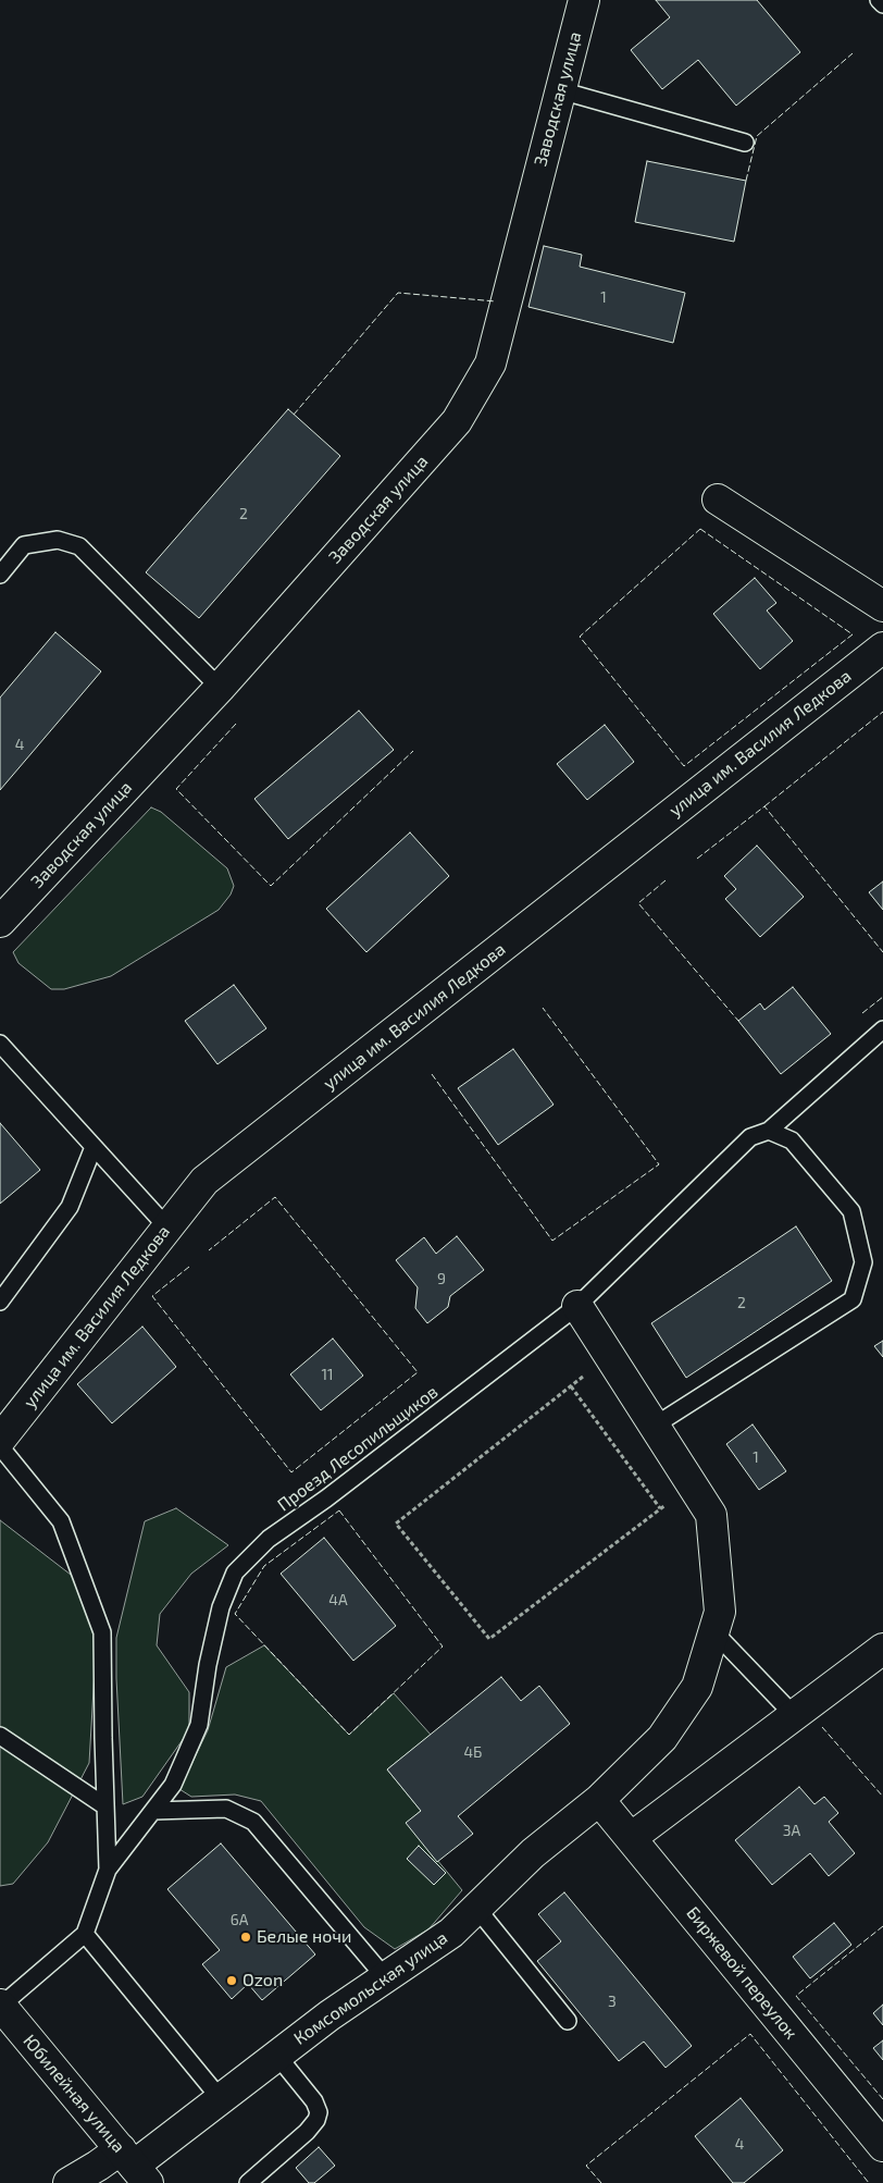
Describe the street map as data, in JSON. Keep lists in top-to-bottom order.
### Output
{
  "streets": {
    "street": [
      "Заводская улица",
      "улица им. Василия Ледкова",
      "Биржевой переулок",
      "Комсомольская улица",
      "Юбилейная улица"
    ],
    "lane": ["Проезд Лесопильщиков"]
  },
  "crossings": [
    ["Проезд Лесопильщиков", "Комсомольская улица"],
    ["Биржевой переулок", "Комсомольская улица"],
    ["Комсомольская улица", "Юбилейная улица"]
  ],
  "places": ["Белые ночи", "Ozon"],
  "house_numbers": [
    "1",
    "2",
    "4",
    "9",
    "2",
    "11",
    "1",
    "4А",
    "4Б",
    "3А",
    "6А",
    "3",
    "4"
  ]
}
